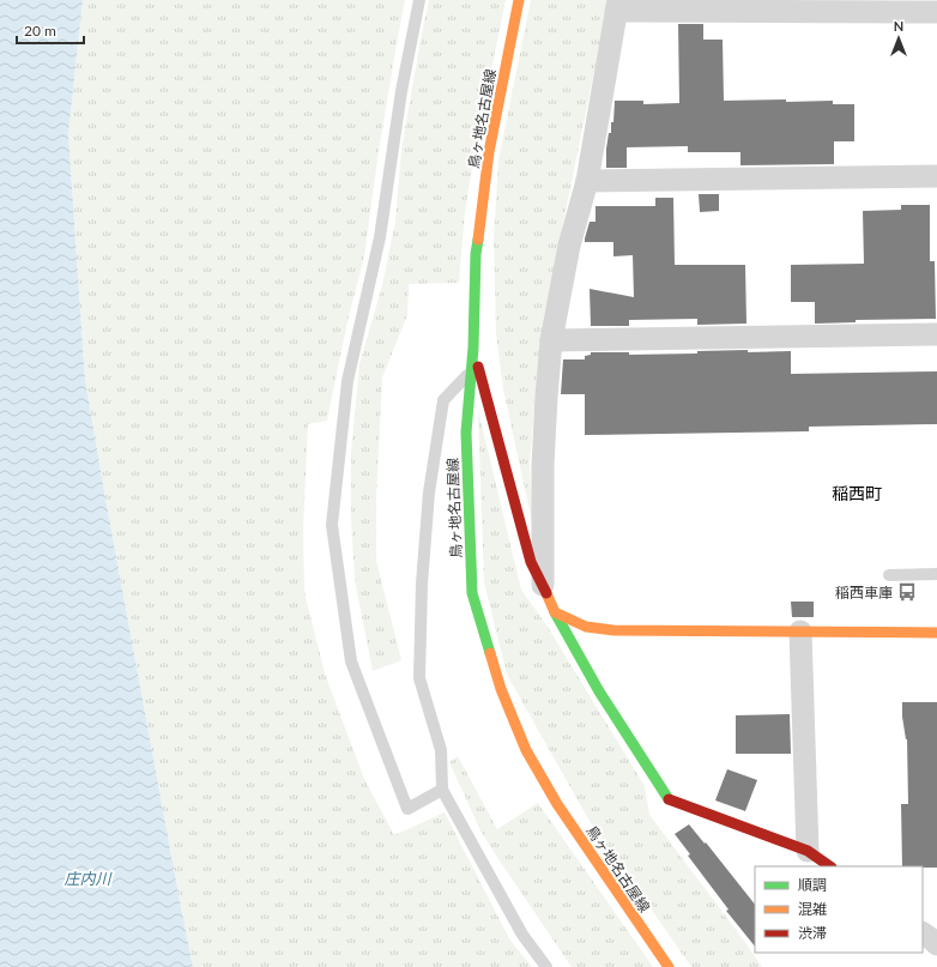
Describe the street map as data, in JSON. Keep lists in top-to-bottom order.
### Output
{
  "streets": {
    "street": ["鳥ヶ地名古屋線"]
  },
  "districts": ["稲西町"],
  "water": ["庄内川"],
  "places": {
    "bus stop": ["稲西車庫"]
  },
  "legend": ["順調", "混雑", "渋滞"],
  "scale_bar": "20 m",
  "north": "top"
}
